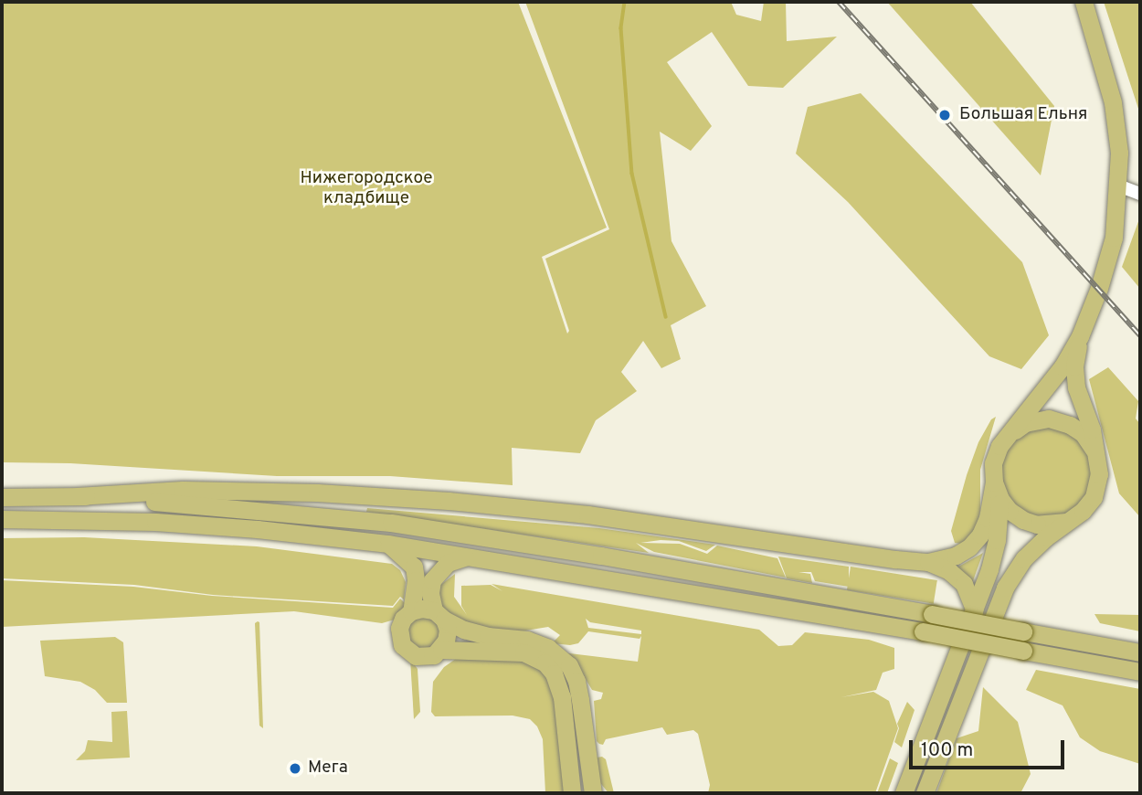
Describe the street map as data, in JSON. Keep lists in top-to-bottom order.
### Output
{
  "parks": ["Нижегородское кладбище"],
  "places": ["Большая Ельня", "Мега"],
  "scale_bar": "100 m"
}
